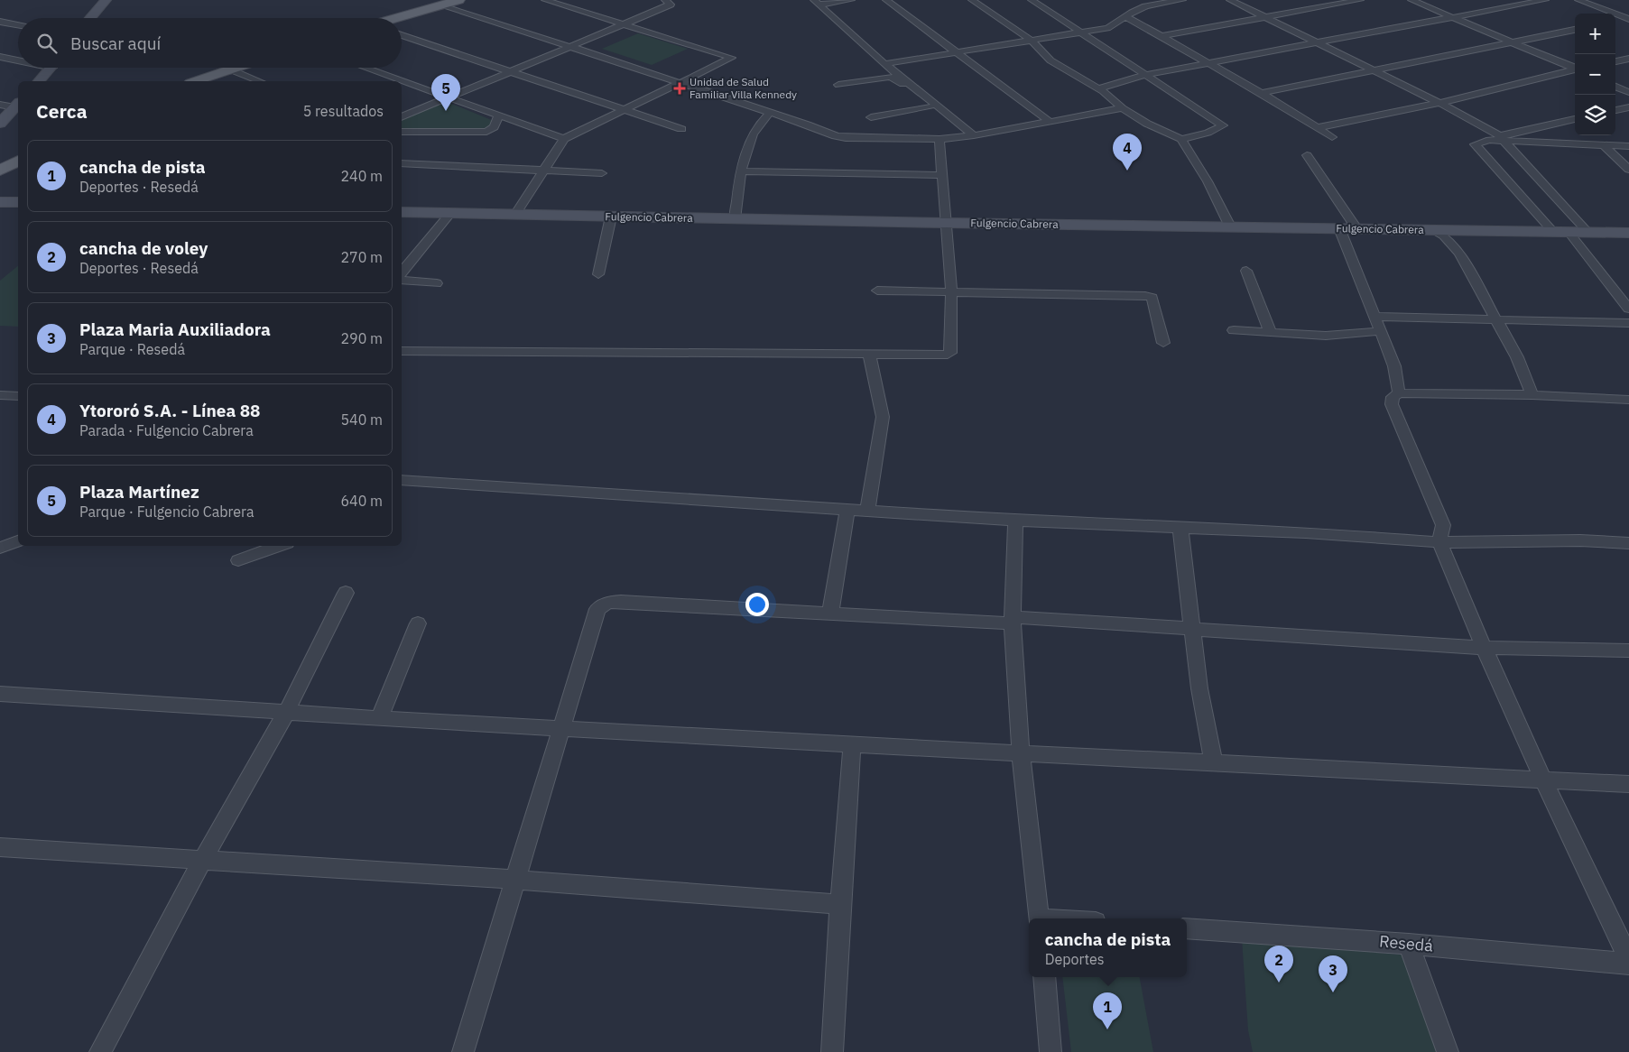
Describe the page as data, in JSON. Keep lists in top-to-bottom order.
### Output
{
  "streets": {
    "main road": ["Fulgencio Cabrera"],
    "street": ["Resedá"]
  },
  "places": {
    "health": ["Unidad de Salud Familiar Villa Kennedy"]
  },
  "page": {
    "map_buttons": ["+", "−"],
    "search": "Buscar aquí",
    "pins": [
      "5",
      "4",
      "2",
      "3",
      "1"
    ],
    "heading": ["Cerca", "5 resultados"],
    "list": [
      {
        "mark": "1",
        "name": "cancha de pista",
        "note": "Deportes · Resedá",
        "value": "240 m"
      },
      {
        "mark": "2",
        "name": "cancha de voley",
        "note": "Deportes · Resedá",
        "value": "270 m"
      },
      {
        "mark": "3",
        "name": "Plaza Maria Auxiliadora",
        "note": "Parque · Resedá",
        "value": "290 m"
      },
      {
        "mark": "4",
        "name": "Ytororó S.A. - Línea 88",
        "note": "Parada · Fulgencio Cabrera",
        "value": "540 m"
      },
      {
        "mark": "5",
        "name": "Plaza Martínez",
        "note": "Parque · Fulgencio Cabrera",
        "value": "640 m"
      }
    ],
    "popup": ["cancha de pista", "Deportes"]
  }
}
